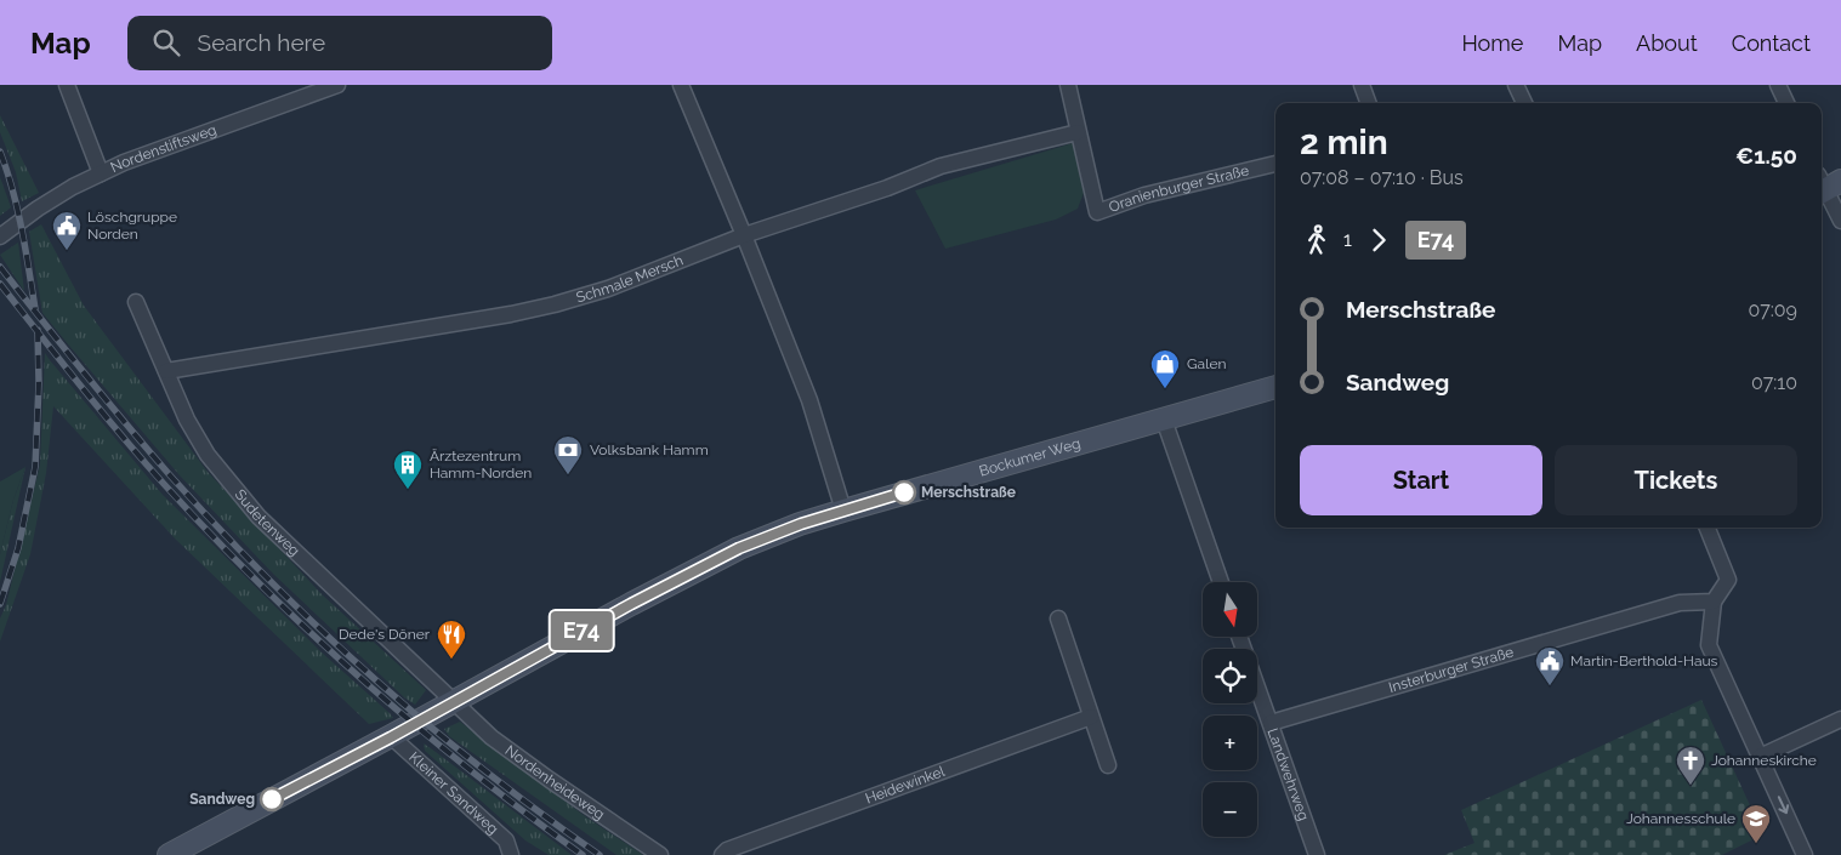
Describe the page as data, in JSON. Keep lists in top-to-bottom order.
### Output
{
  "streets": {
    "main road": ["Bockumer Weg"],
    "street": [
      "Nordenstiftsweg",
      "Oranienburger Straße",
      "Schmale Mersch",
      "Sudetenweg",
      "Insterburger Straße",
      "Landwehrweg",
      "Nordenheideweg",
      "Heidewinkel",
      "Kleiner Sandweg"
    ]
  },
  "crossings": [
    ["Oranienburger Straße", "Schmale Mersch"],
    ["Schmale Mersch", "Sudetenweg"],
    ["Bockumer Weg", "Sudetenweg"],
    ["Bockumer Weg", "Nordenheideweg"],
    ["Bockumer Weg", "Kleiner Sandweg"],
    ["Sudetenweg", "Nordenheideweg"],
    ["Insterburger Straße", "Landwehrweg"]
  ],
  "places": {
    "public building": ["Löschgruppe Norden", "Martin-Berthold-Haus"],
    "shop": ["Galen"],
    "bank": ["Volksbank Hamm"],
    "building": ["Ärztezentrum Hamm-Norden"],
    "other": ["Merschstraße", "Sandweg"],
    "restaurant": ["Dede's Döner"],
    "church": ["Johanneskirche"],
    "school or university": ["Johannesschule"]
  },
  "lines": ["bus line E74"],
  "north": "bottom",
  "page": {
    "header": "Map",
    "search": "Search here",
    "nav": [
      "Home",
      "Map",
      "About",
      "Contact"
    ],
    "on_map": "E74",
    "heading": ["2 min", "07:08 – 07:10 · Bus", "€1.50"],
    "legs": ["1", "E74"],
    "list": [
      {
        "name": "Merschstraße",
        "value": "07:09"
      },
      {
        "name": "Sandweg",
        "value": "07:10"
      }
    ],
    "buttons": ["Start", "Tickets"],
    "map_buttons": ["+", "−"]
  }
}
